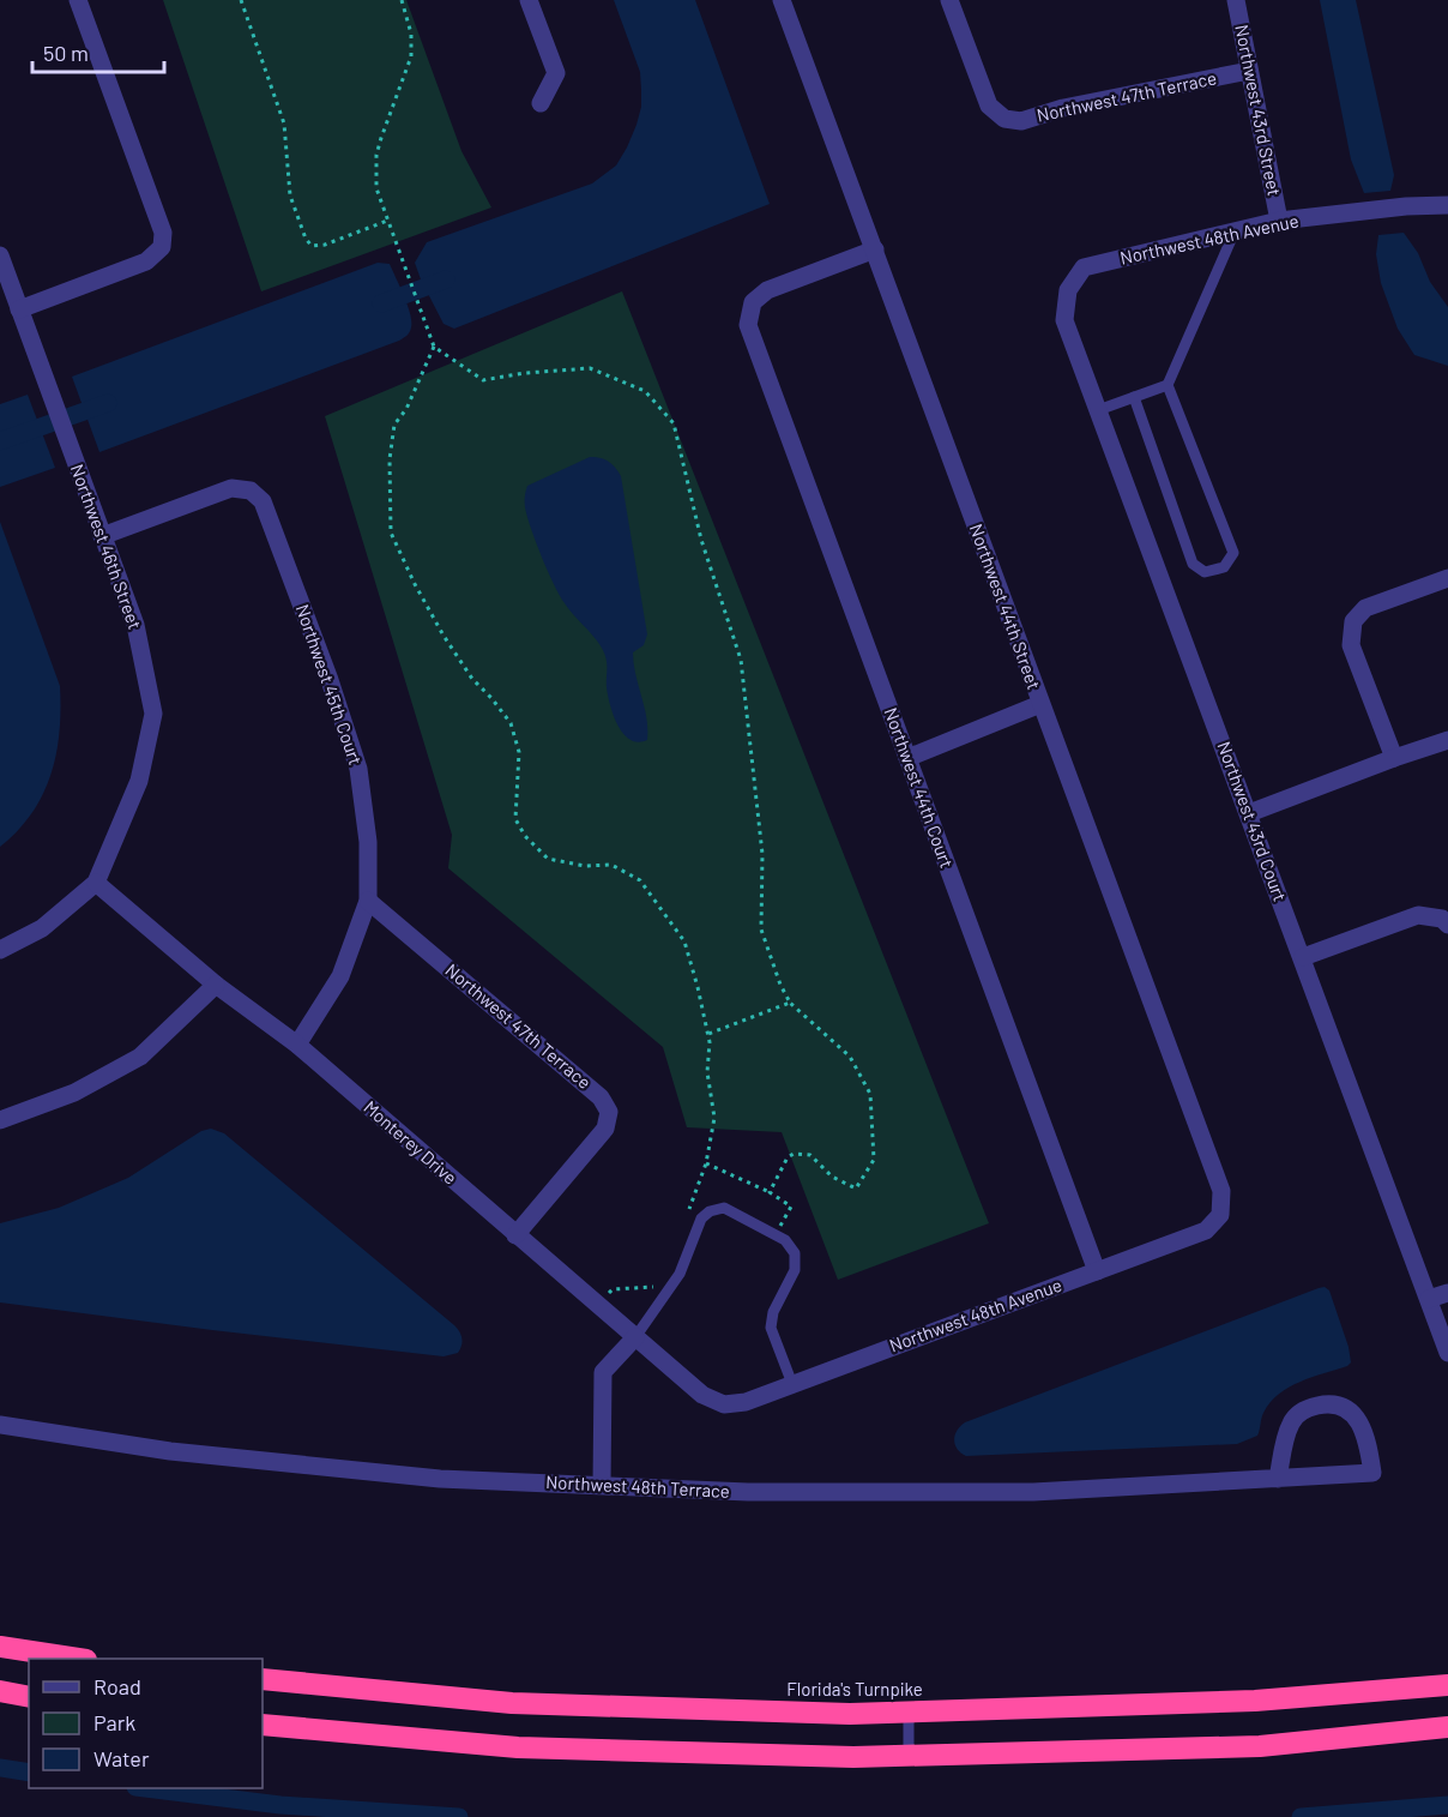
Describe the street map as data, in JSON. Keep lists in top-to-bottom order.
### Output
{
  "streets": {
    "highway": ["Florida's Turnpike"],
    "street": [
      "Northwest 47th Terrace",
      "Northwest 43rd Street",
      "Northwest 48th Avenue",
      "Northwest 46th Street",
      "Northwest 44th Street",
      "Northwest 45th Court",
      "Northwest 44th Court",
      "Northwest 43rd Court",
      "Monterey Drive",
      "Northwest 48th Terrace"
    ]
  },
  "crossings": [
    ["Northwest 47th Terrace", "Northwest 43rd Street"],
    ["Northwest 47th Terrace", "Northwest 45th Court"],
    ["Northwest 47th Terrace", "Monterey Drive"],
    ["Northwest 43rd Street", "Northwest 48th Avenue"],
    ["Northwest 48th Avenue", "Northwest 44th Street"],
    ["Northwest 48th Avenue", "Northwest 44th Court"],
    ["Northwest 48th Avenue", "Northwest 43rd Court"],
    ["Northwest 48th Avenue", "Monterey Drive"],
    ["Northwest 46th Street", "Northwest 45th Court"],
    ["Northwest 46th Street", "Monterey Drive"],
    ["Northwest 44th Street", "Northwest 44th Court"],
    ["Northwest 45th Court", "Monterey Drive"]
  ],
  "legend": ["Road", "Park", "Water"],
  "scale_bar": "50 m"
}
